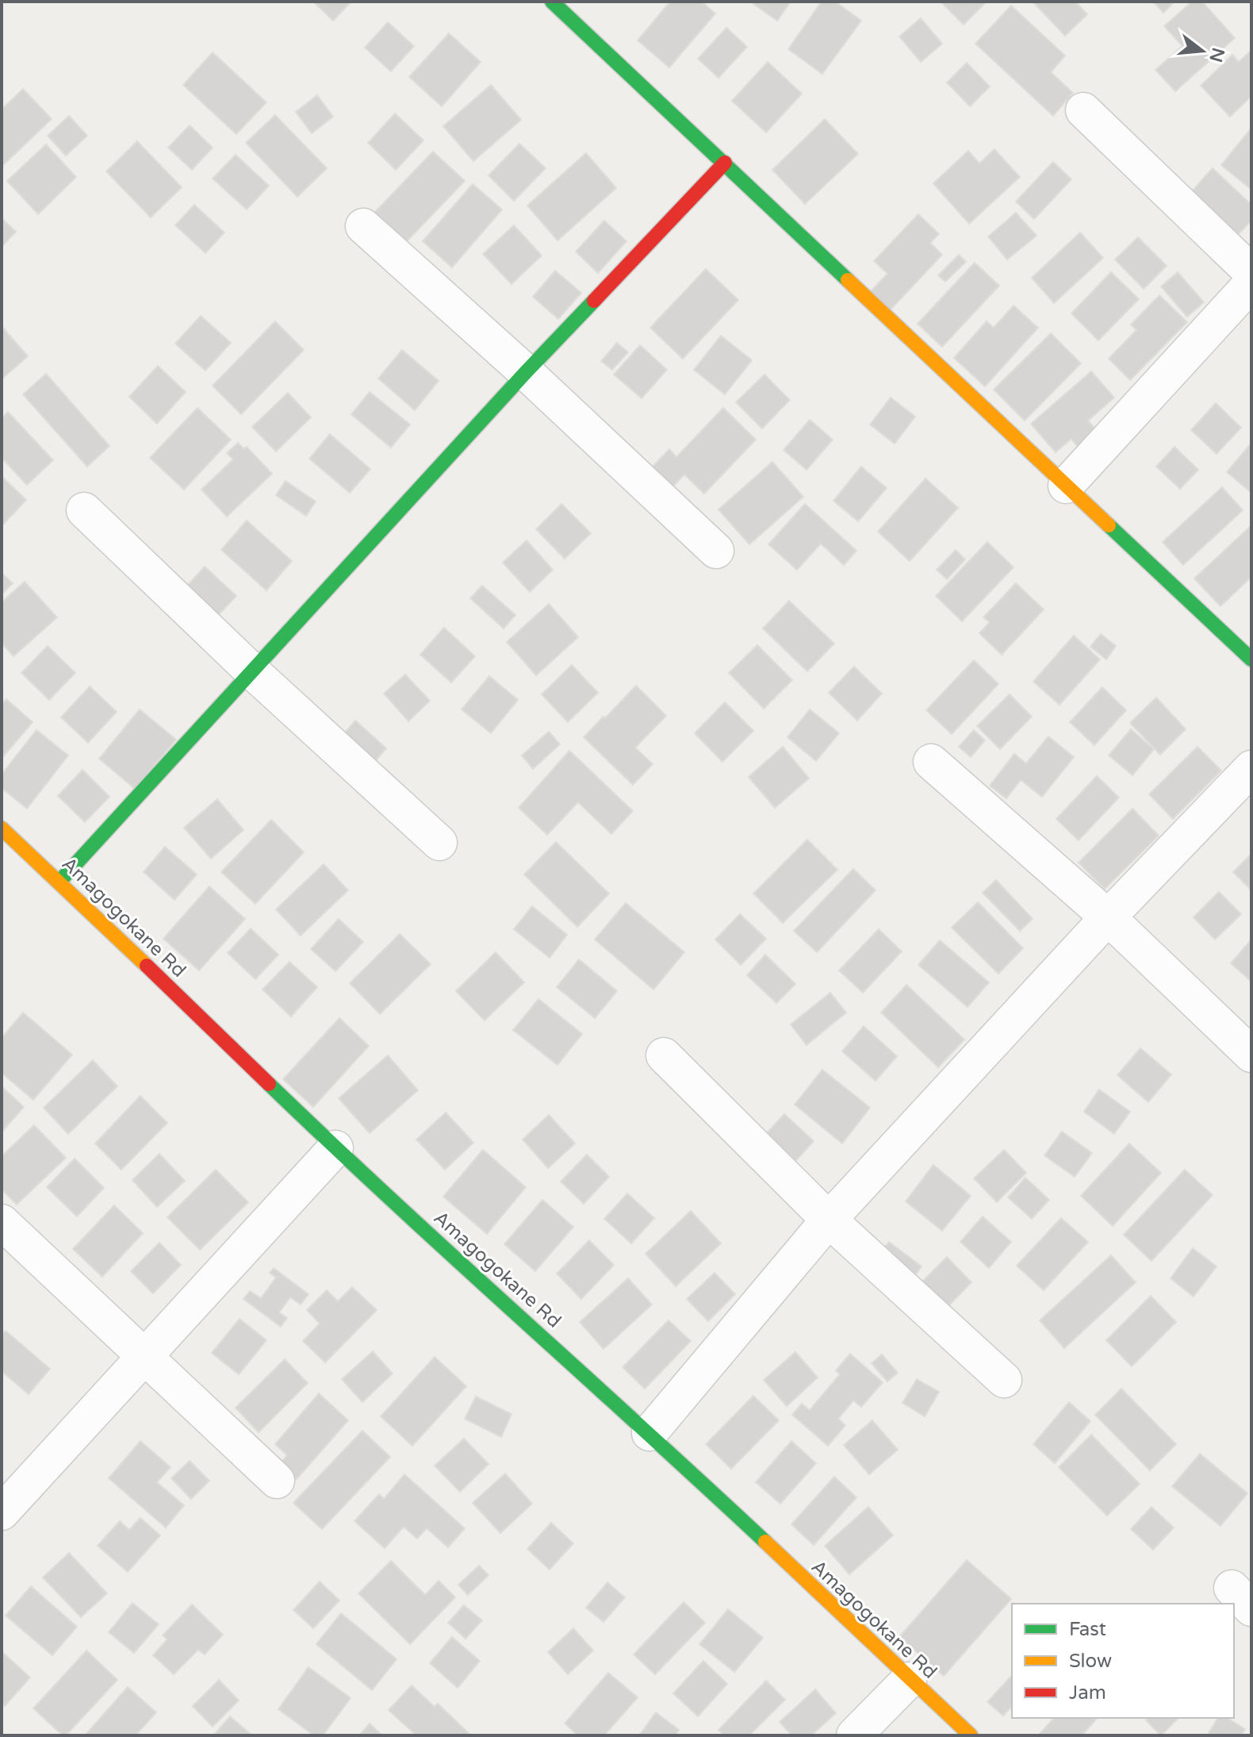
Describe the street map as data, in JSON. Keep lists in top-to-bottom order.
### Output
{
  "streets": {
    "street": ["Amagogokane Rd"]
  },
  "legend": ["Fast", "Slow", "Jam"],
  "north": "right"
}
